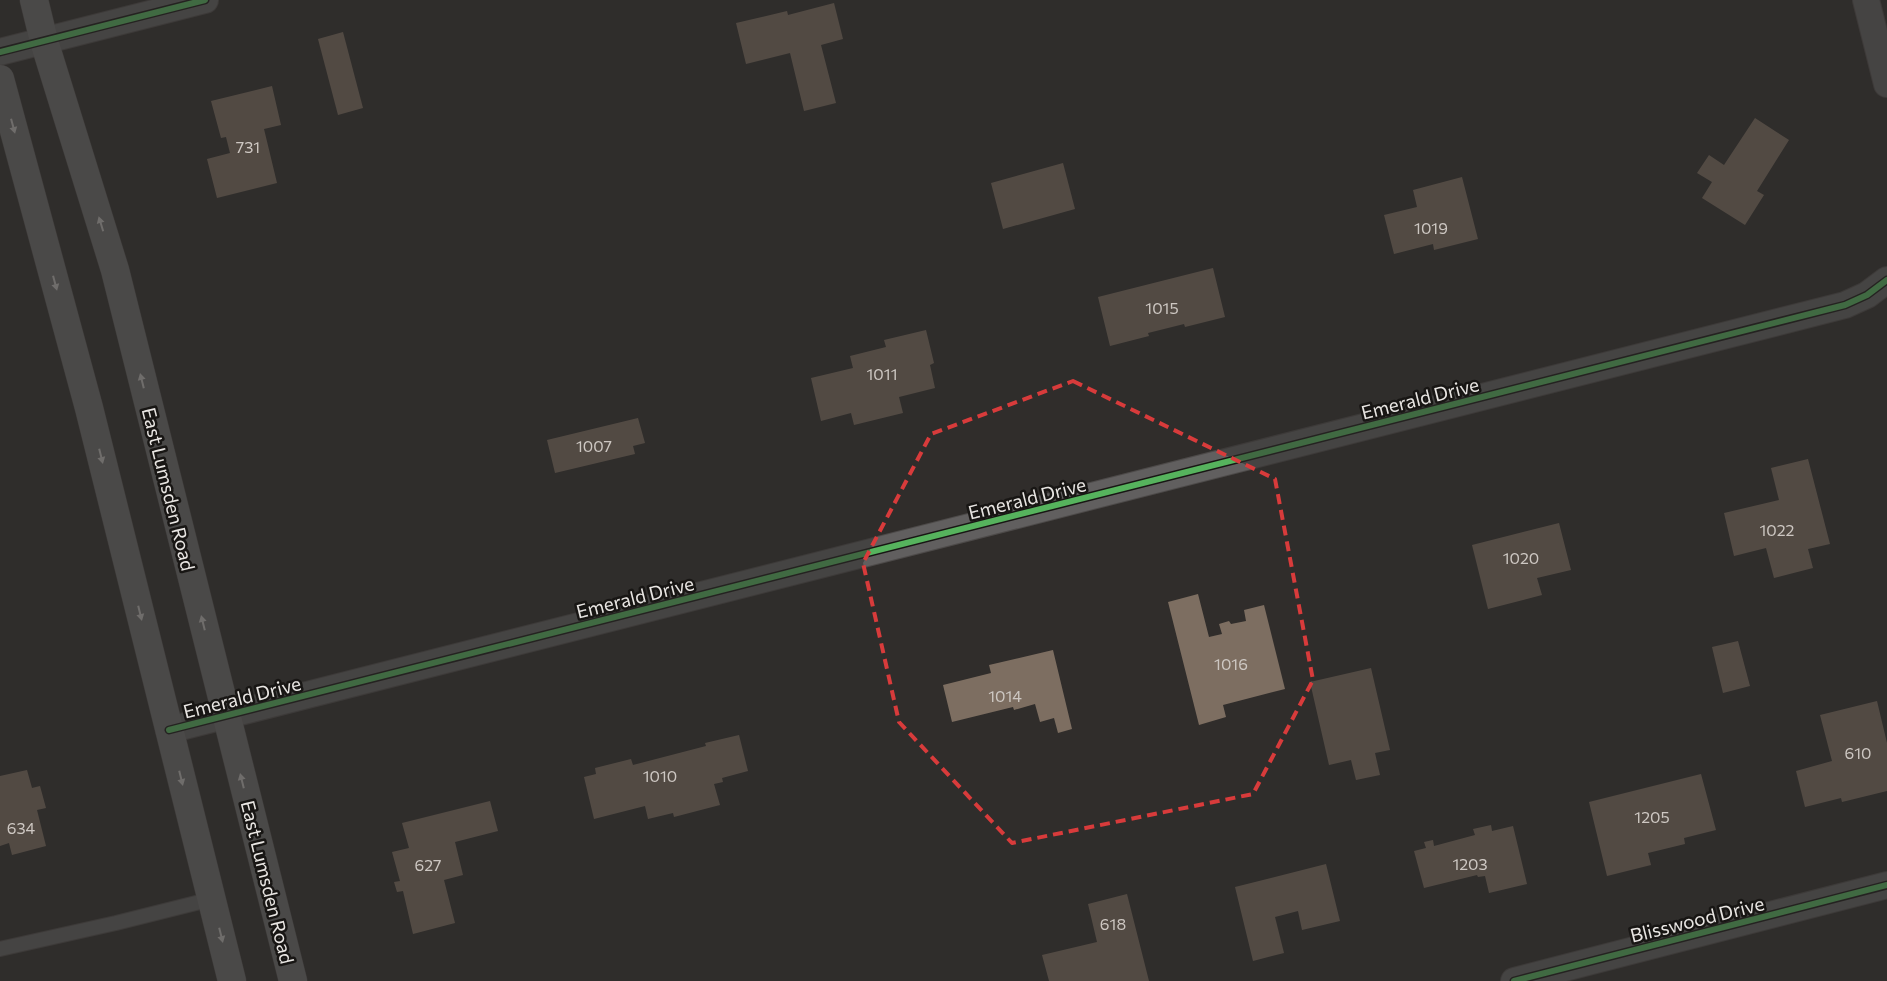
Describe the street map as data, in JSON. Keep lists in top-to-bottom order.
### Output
{
  "streets": {
    "main road": ["East Lumsden Road"],
    "street": ["Emerald Drive", "Blisswood Drive"]
  },
  "crossings": [
    ["Emerald Drive", "East Lumsden Road"]
  ],
  "house_numbers": [
    "731",
    "1019",
    "1015",
    "1011",
    "1007",
    "1022",
    "1020",
    "1016",
    "1014",
    "610",
    "1010",
    "1205",
    "634",
    "1203",
    "627",
    "618"
  ]
}
